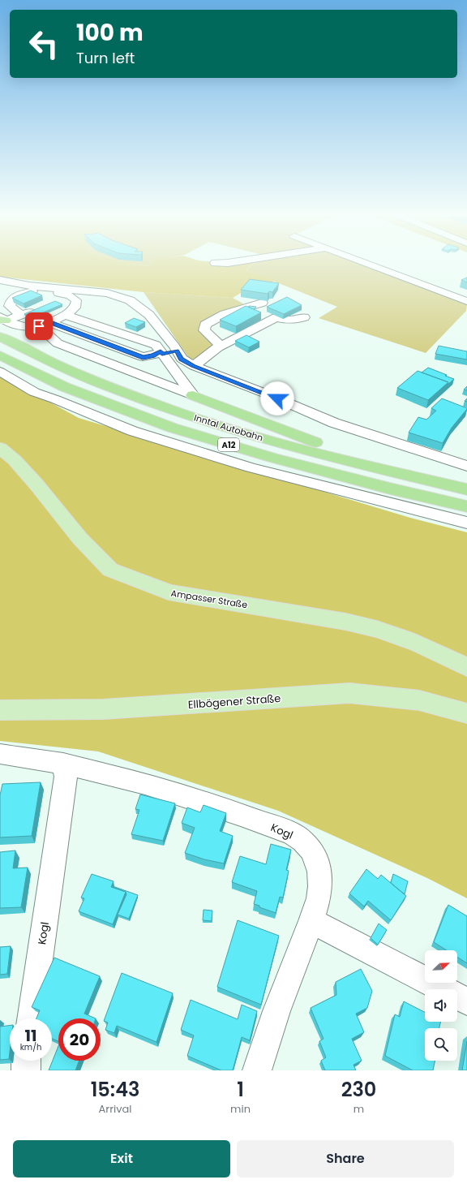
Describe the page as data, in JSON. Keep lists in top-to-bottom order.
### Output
{
  "streets": {
    "highway": ["Inntal Autobahn", "A12"],
    "main road": ["Ampasser Straße", "Ellbögener Straße"],
    "street": ["Kogl"]
  },
  "north": "top right",
  "page": {
    "turn": ["100 m", "Turn left"],
    "speed": "11 km/h",
    "limit": "20",
    "eta": [
      "15:43",
      "Arrival",
      "1",
      "min",
      "230",
      "m"
    ],
    "buttons": ["Exit", "Share"]
  }
}
